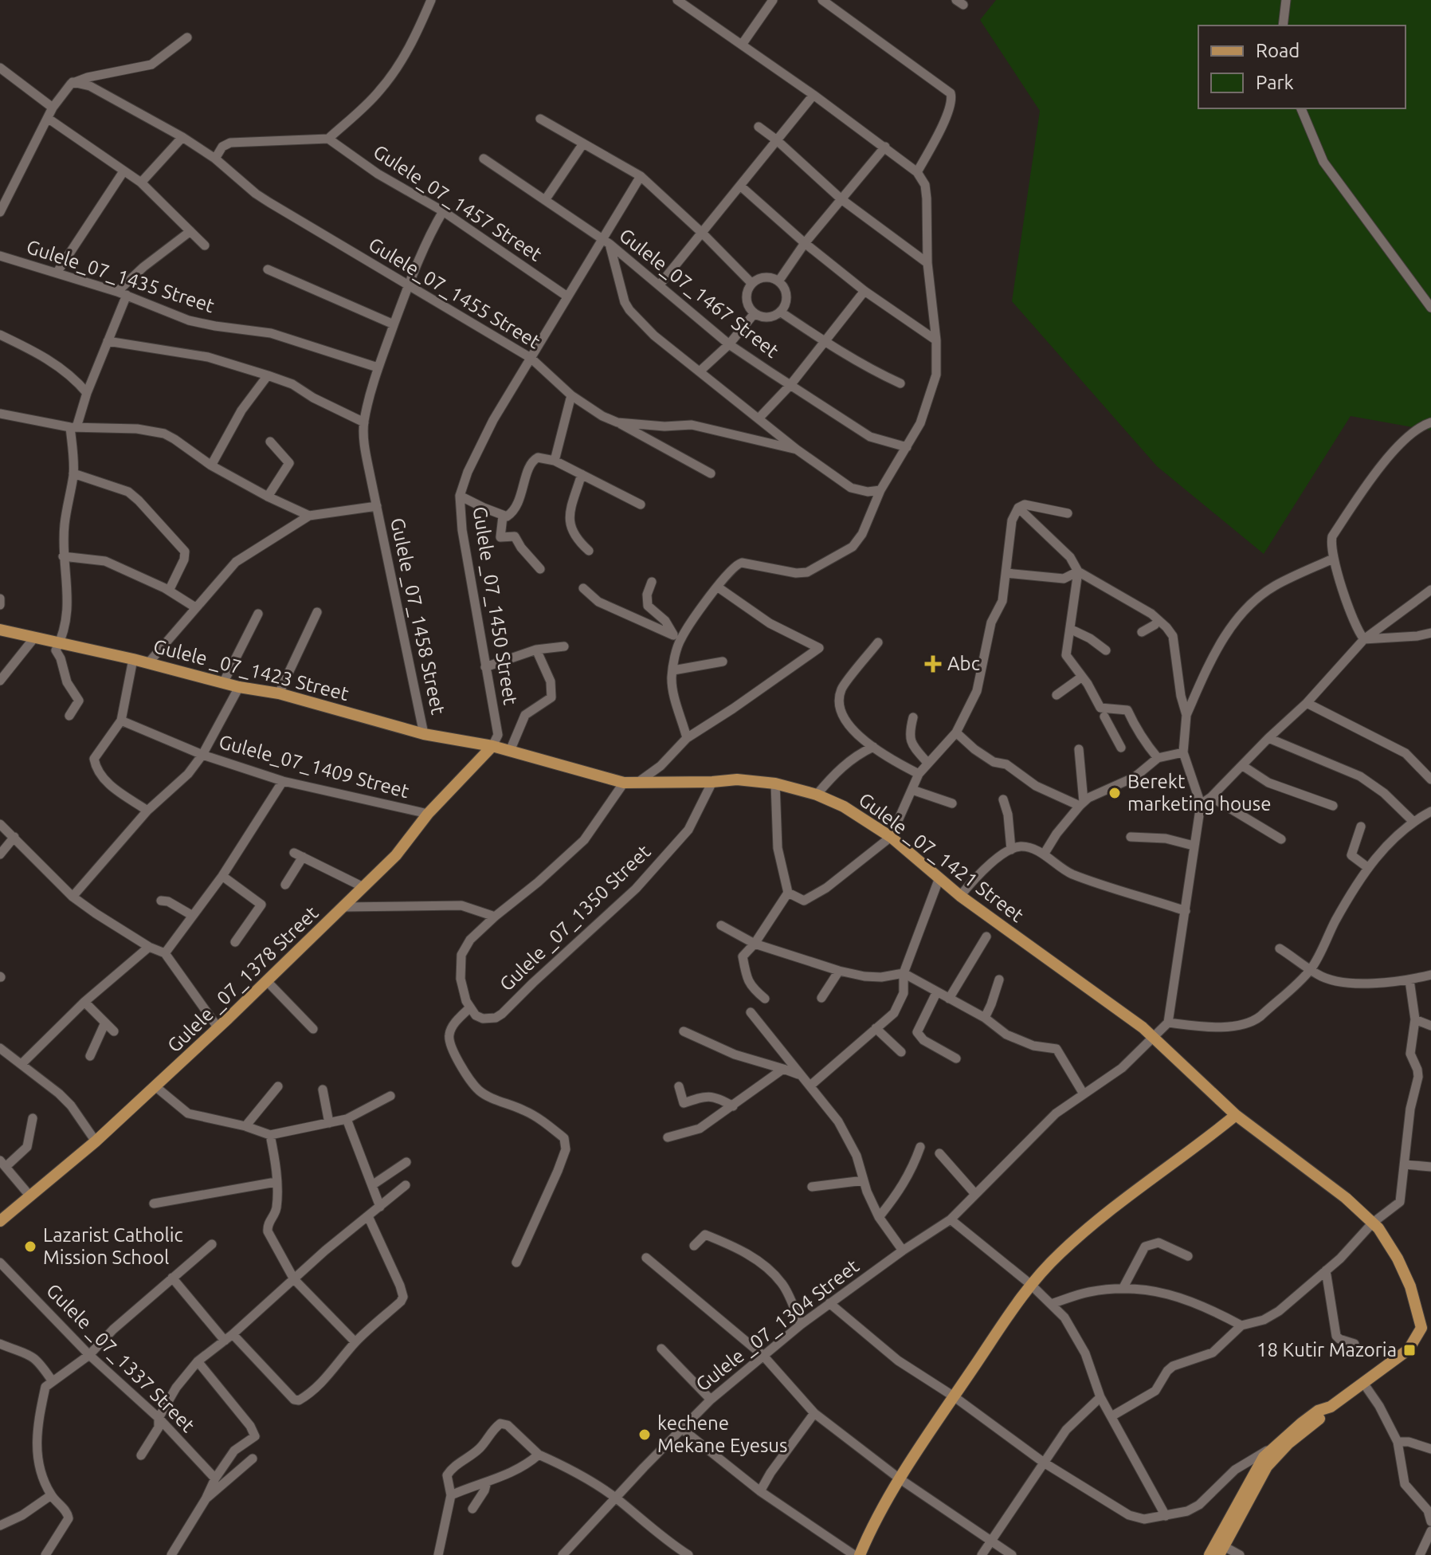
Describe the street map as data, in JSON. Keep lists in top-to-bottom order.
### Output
{
  "streets": {
    "main road": ["Gulele _07_1423 Street", "Gulele _07_1421 Street", "Gulele _07_1378 Street"],
    "street": [
      "Gulele_07_1457 Street",
      "Gulele_07_1435 Street",
      "Gulele_07_1455 Street",
      "Gulele_07_1467 Street",
      "Gulele _07_1450 Street",
      "Gulele _07_1458 Street",
      "Gulele_07_1409 Street",
      "Gulele _07_1350 Street",
      "Gulele _07_1304 Street",
      "Gulele _07_1337 Street"
    ]
  },
  "crossings": [
    ["Gulele_07_1457 Street", "Gulele _07_1450 Street"],
    ["Gulele_07_1457 Street", "Gulele _07_1458 Street"],
    ["Gulele_07_1435 Street", "Gulele _07_1458 Street"],
    ["Gulele_07_1455 Street", "Gulele _07_1450 Street"],
    ["Gulele_07_1455 Street", "Gulele _07_1458 Street"],
    ["Gulele_07_1467 Street", "Gulele _07_1450 Street"],
    ["Gulele _07_1450 Street", "Gulele _07_1423 Street"],
    ["Gulele _07_1450 Street", "Gulele _07_1421 Street"],
    ["Gulele _07_1450 Street", "Gulele _07_1378 Street"],
    ["Gulele _07_1458 Street", "Gulele _07_1423 Street"],
    ["Gulele _07_1423 Street", "Gulele _07_1421 Street"],
    ["Gulele _07_1423 Street", "Gulele _07_1378 Street"],
    ["Gulele_07_1409 Street", "Gulele _07_1378 Street"],
    ["Gulele _07_1421 Street", "Gulele _07_1350 Street"],
    ["Gulele _07_1421 Street", "Gulele _07_1378 Street"],
    ["Gulele _07_1421 Street", "Gulele _07_1304 Street"]
  ],
  "places": {
    "health": ["Abc"],
    "other": ["Berekt marketing house", "Lazarist Catholic Mission School", "kechene Mekane Eyesus"],
    "transit": ["18 Kutir Mazoria"]
  },
  "legend": ["Road", "Park"]
}
